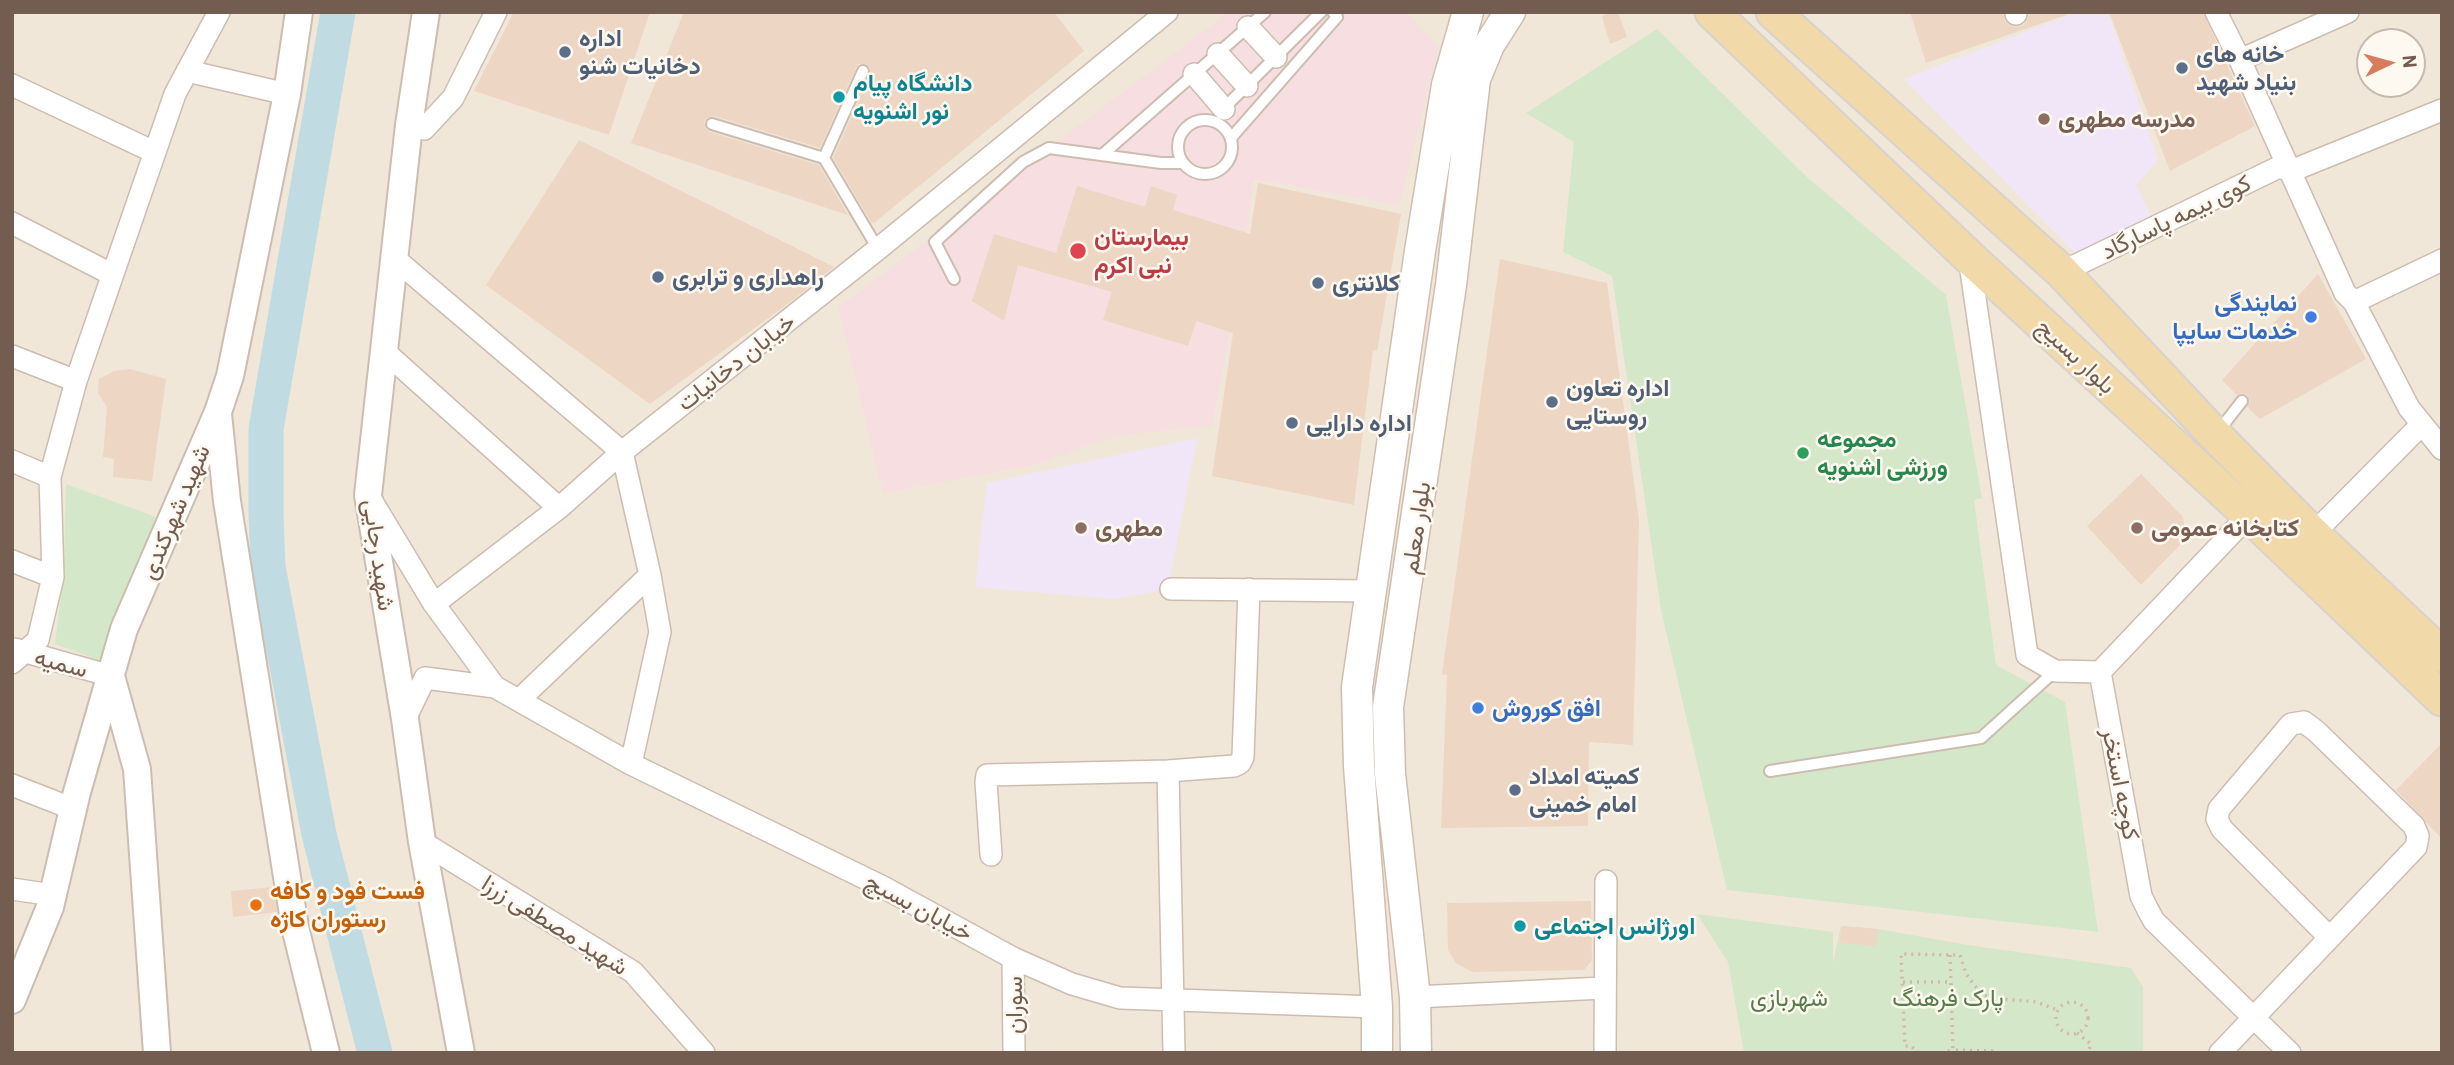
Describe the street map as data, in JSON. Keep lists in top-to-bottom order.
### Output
{
  "streets": {
    "main road": ["بلوار بسیج", "بلوار معلم"],
    "street": [
      "کوی بیمه پاسارگاد",
      "خیابان دخانیات",
      "شهید شهرکندی",
      "شهید رجایی",
      "سمیه",
      "کوچه استخر",
      "خیابان بسبچ",
      "شهید مصطفی زرزا",
      "سوران"
    ]
  },
  "crossings": [
    ["کوی بیمه پاسارگاد", "بلوار بسیج"],
    ["شهید شهرکندی", "سمیه"],
    ["بلوار معلم", "خیابان بسبچ"],
    ["شهید رجایی", "شهید مصطفی زرزا"],
    ["خیابان بسبچ", "سوران"]
  ],
  "parks": ["شهربازی", "پارک فرهنگ"],
  "places": [
    "اداره دخانیات شنو",
    "خانه های بنیاد شهید",
    "دانشگاه پیام نور اشنویه",
    "مدرسه مطهری",
    "بیمارستان نبی اکرم",
    "راهداری و ترابری",
    "کلانتری",
    "نمایندگی خدمات سایپا",
    "اداره تعاون روستایی",
    "اداره دارایی",
    "مجموعه ورزشی اشنویه",
    "مطهری",
    "کتابخانه عمومی",
    "افق کوروش",
    "کمیته امداد امام خمینی",
    "فست فود و کافه رستوران کاژه",
    "اورژانس اجتماعی"
  ],
  "north": "right"
}
